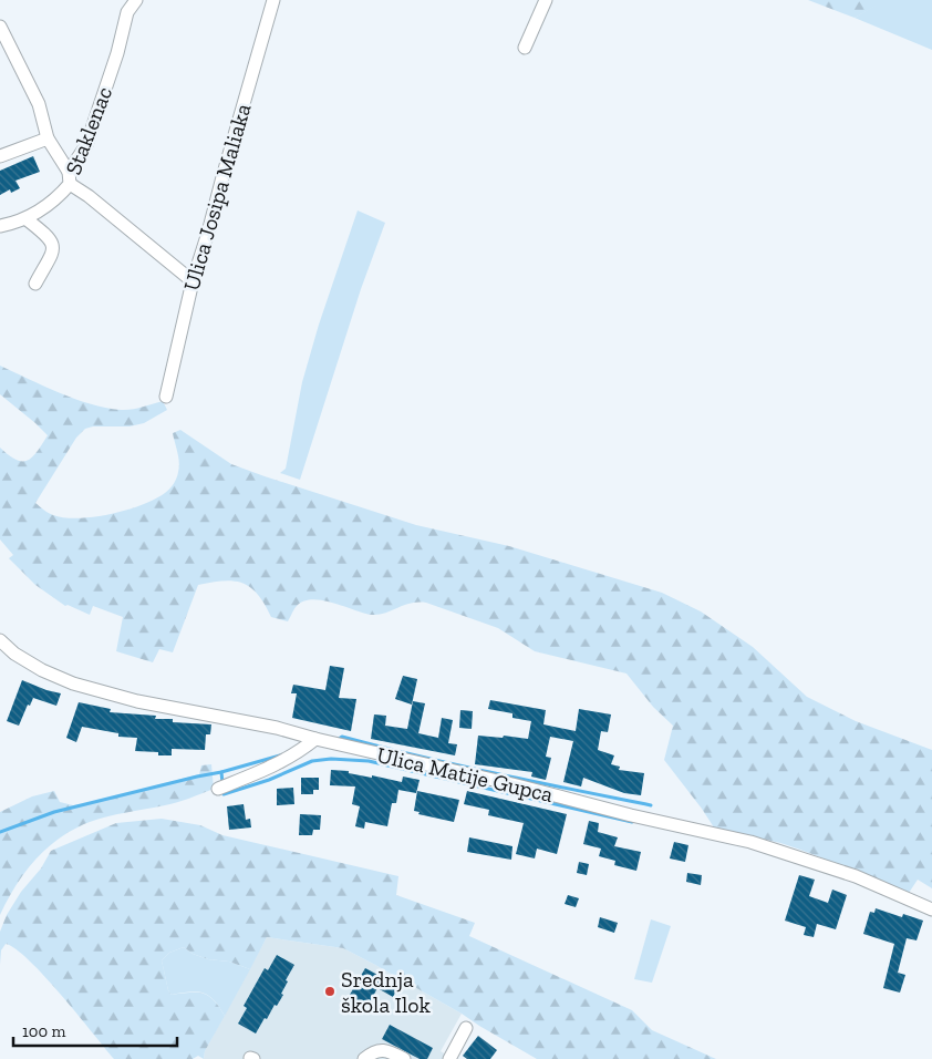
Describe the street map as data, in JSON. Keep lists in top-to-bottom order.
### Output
{
  "streets": {
    "street": ["Staklenac", "Ulica Josipa Maliaka", "Ulica Matije Gupca"]
  },
  "places": ["Srednja škola Ilok"],
  "scale_bar": "100 m"
}
